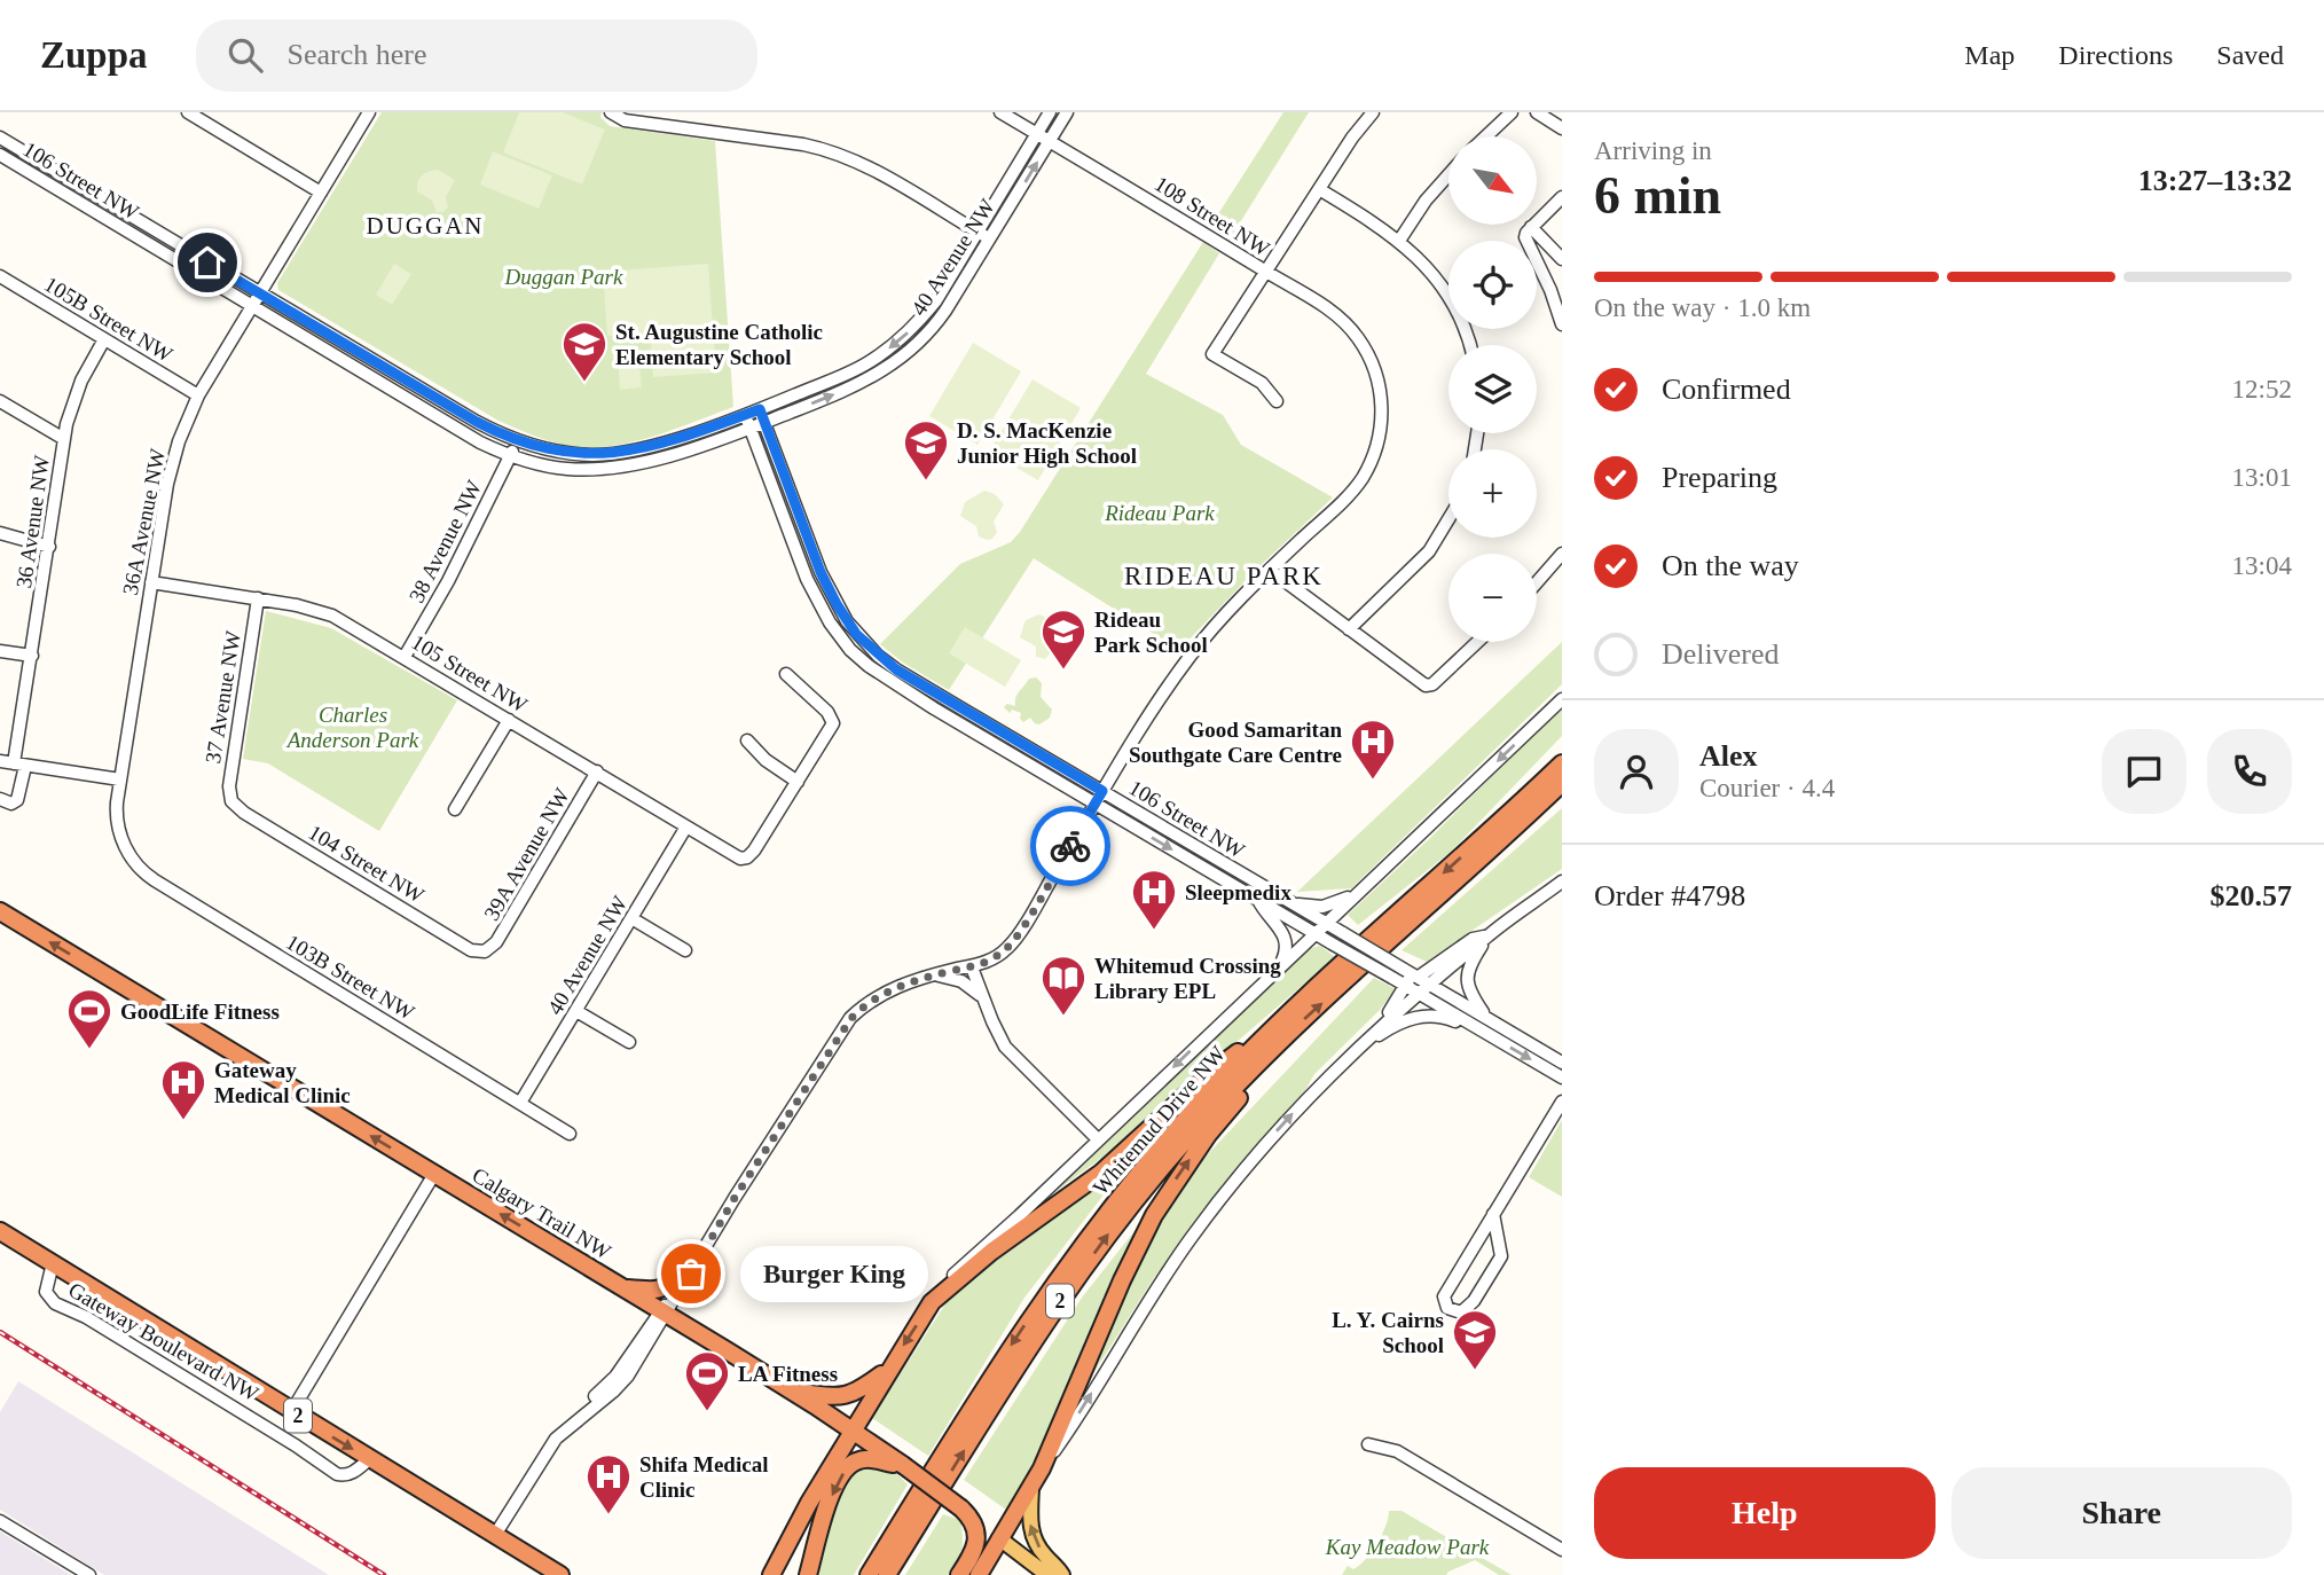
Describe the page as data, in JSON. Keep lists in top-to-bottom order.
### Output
{
  "streets": {
    "highway": [
      "Whitemud Drive NW",
      "Calgary Trail NW",
      "2",
      "Gateway Boulevard NW"
    ],
    "street": [
      "106 Street NW",
      "108 Street NW",
      "40 Avenue NW",
      "105B Street NW",
      "36 Avenue NW",
      "36A Avenue NW",
      "38 Avenue NW",
      "105 Street NW",
      "37 Avenue NW",
      "39A Avenue NW",
      "104 Street NW",
      "103B Street NW"
    ]
  },
  "crossings": [
    ["106 Street NW", "40 Avenue NW"],
    ["106 Street NW", "36A Avenue NW"],
    ["106 Street NW", "38 Avenue NW"],
    ["106 Street NW", "Whitemud Drive NW"],
    ["108 Street NW", "40 Avenue NW"],
    ["40 Avenue NW", "105 Street NW"],
    ["40 Avenue NW", "103B Street NW"],
    ["105B Street NW", "36 Avenue NW"],
    ["105B Street NW", "36A Avenue NW"],
    ["36A Avenue NW", "105 Street NW"],
    ["36A Avenue NW", "103B Street NW"],
    ["38 Avenue NW", "105 Street NW"],
    ["105 Street NW", "37 Avenue NW"],
    ["105 Street NW", "39A Avenue NW"],
    ["37 Avenue NW", "104 Street NW"],
    ["39A Avenue NW", "104 Street NW"]
  ],
  "one_way": ["Calgary Trail NW"],
  "districts": ["DUGGAN", "RIDEAU PARK"],
  "parks": [
    "Duggan Park",
    "Rideau Park",
    "Charles Anderson Park",
    "Kay Meadow Park"
  ],
  "places": {
    "school or university": [
      "St. Augustine Catholic Elementary School",
      "D. S. MacKenzie Junior High School",
      "Rideau Park School",
      "L. Y. Cairns School"
    ],
    "hospital": [
      "Good Samaritan Southgate Care Centre",
      "Sleepmedix",
      "Gateway Medical Clinic",
      "Shifa Medical Clinic"
    ],
    "library": ["Whitemud Crossing Library EPL"],
    "sports": ["GoodLife Fitness", "LA Fitness"],
    "other": ["Burger King"]
  },
  "north": "bottom right",
  "page": {
    "header": "Zuppa",
    "search": "Search here",
    "nav": ["Map", "Directions", "Saved"],
    "heading": ["6 min", "Arriving in", "13:27–13:32"],
    "panel": [
      "Alex",
      "Courier · 4.4",
      "Order #4798",
      "$20.57"
    ],
    "map_buttons": ["+", "−"],
    "bar": "On the way · 1.0 km",
    "list": [
      ["Confirmed", "12:52"],
      ["Preparing", "13:01"],
      ["On the way", "13:04"],
      "Delivered"
    ],
    "bubble": "Burger King",
    "buttons": ["Help", "Share"]
  }
}
